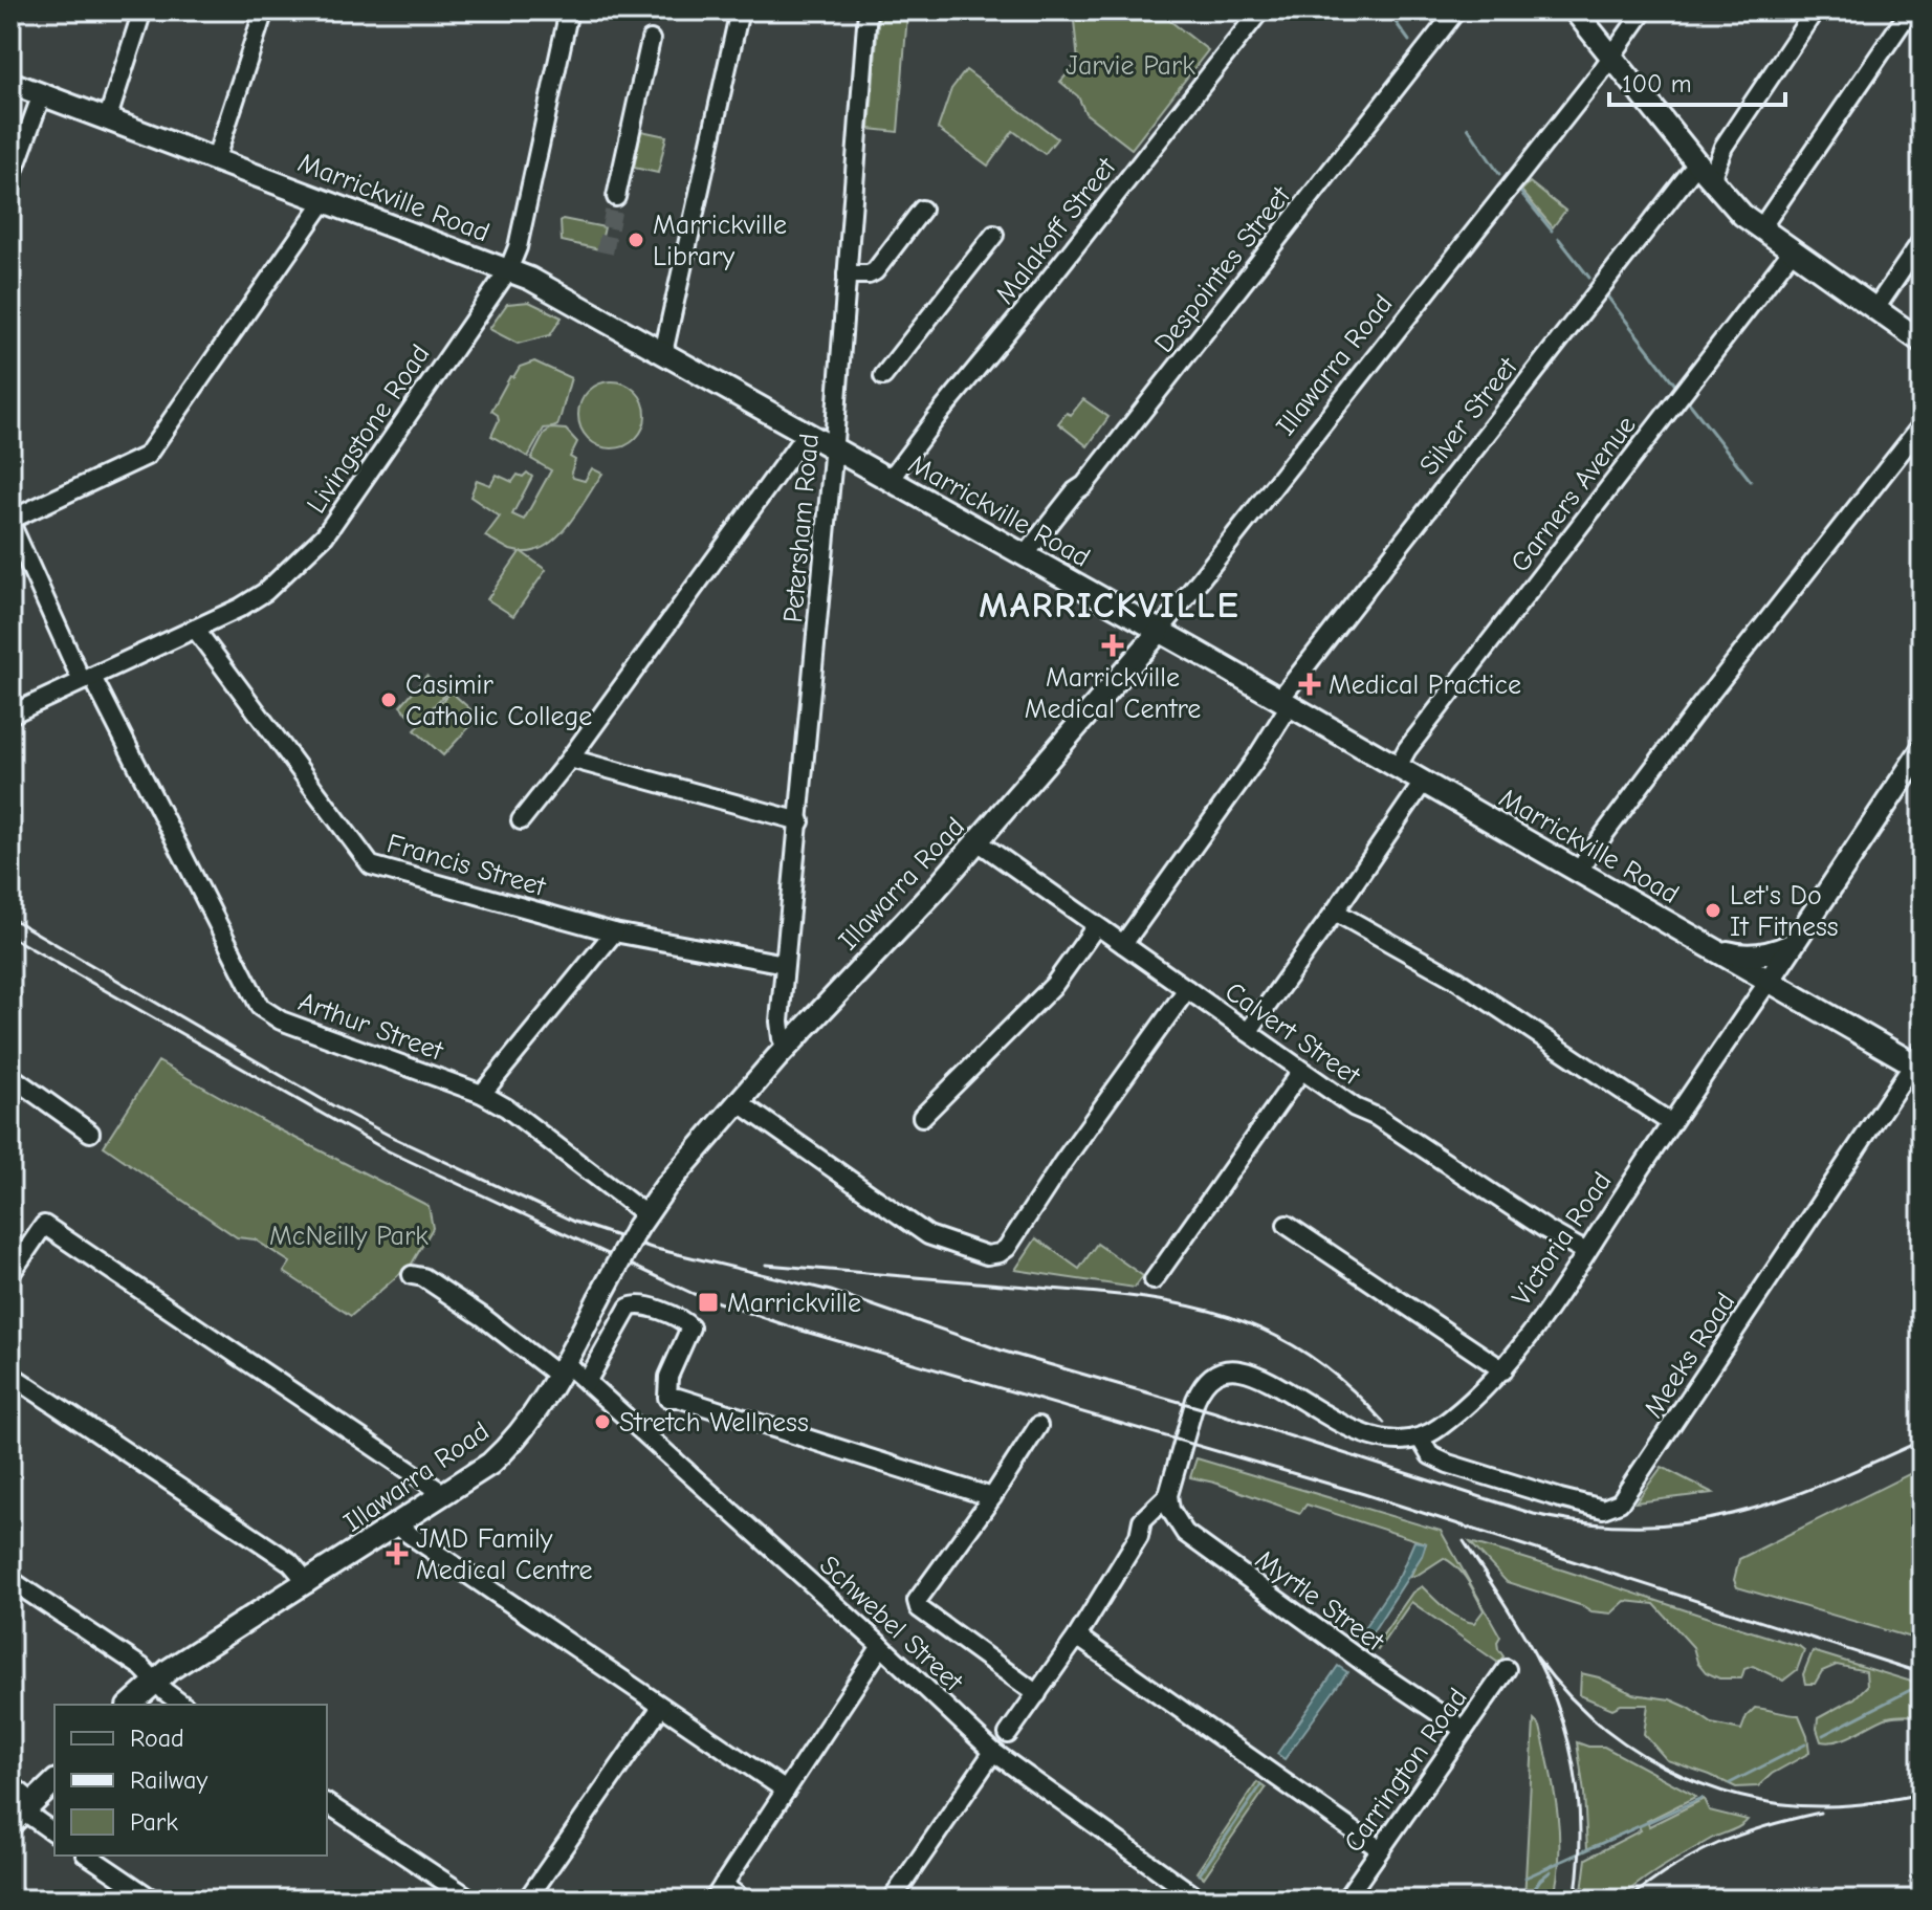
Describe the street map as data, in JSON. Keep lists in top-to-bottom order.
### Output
{
  "streets": {
    "main road": ["Marrickville Road", "Illawarra Road", "Victoria Road"],
    "street": [
      "Malakoff Street",
      "Despointes Street",
      "Silver Street",
      "Livingstone Road",
      "Garners Avenue",
      "Petersham Road",
      "Francis Street",
      "Arthur Street",
      "Calvert Street",
      "Meeks Road",
      "Myrtle Street",
      "Schwebel Street",
      "Carrington Road"
    ]
  },
  "crossings": [
    ["Marrickville Road", "Malakoff Street"],
    ["Marrickville Road", "Despointes Street"],
    ["Marrickville Road", "Illawarra Road"],
    ["Marrickville Road", "Silver Street"],
    ["Marrickville Road", "Livingstone Road"],
    ["Marrickville Road", "Garners Avenue"],
    ["Marrickville Road", "Petersham Road"],
    ["Marrickville Road", "Victoria Road"],
    ["Marrickville Road", "Meeks Road"],
    ["Illawarra Road", "Petersham Road"],
    ["Illawarra Road", "Arthur Street"],
    ["Illawarra Road", "Calvert Street"],
    ["Illawarra Road", "Schwebel Street"],
    ["Silver Street", "Calvert Street"],
    ["Livingstone Road", "Francis Street"],
    ["Livingstone Road", "Arthur Street"],
    ["Petersham Road", "Francis Street"],
    ["Calvert Street", "Victoria Road"],
    ["Victoria Road", "Meeks Road"],
    ["Myrtle Street", "Carrington Road"]
  ],
  "districts": ["MARRICKVILLE"],
  "parks": ["Jarvie Park", "McNeilly Park"],
  "places": {
    "other": [
      "Marrickville Library",
      "Casimir Catholic College",
      "Let's Do It Fitness",
      "Stretch Wellness"
    ],
    "health": ["Marrickville Medical Centre", "Medical Practice", "JMD Family Medical Centre"],
    "transit": ["Marrickville"]
  },
  "legend": ["Road", "Railway", "Park"],
  "scale_bar": "100 m"
}
